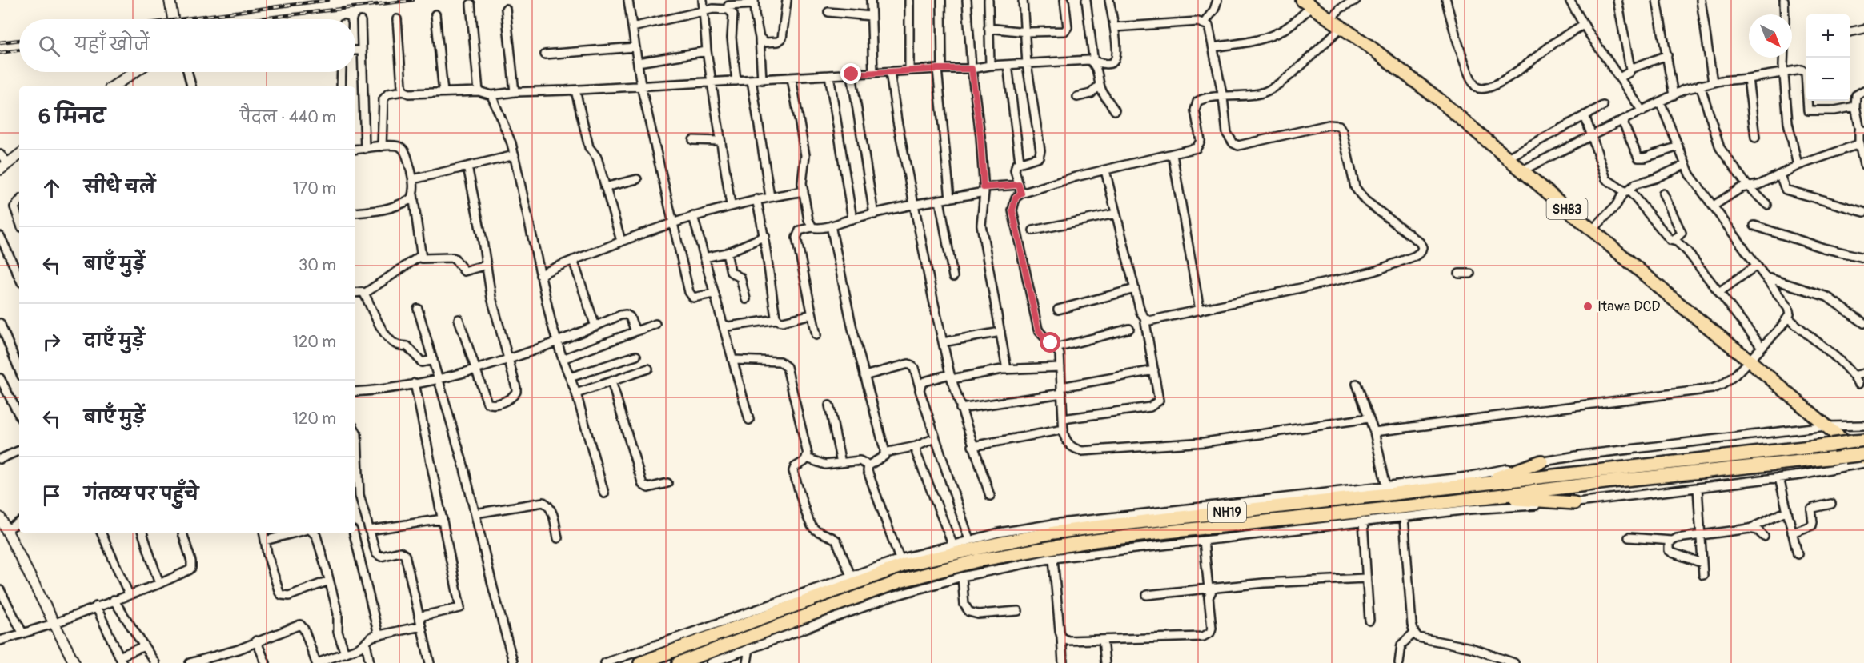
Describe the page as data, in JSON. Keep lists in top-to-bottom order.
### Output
{
  "streets": {
    "main road": ["SH83", "NH19"]
  },
  "places": ["Itawa DCD"],
  "north": "bottom right",
  "page": {
    "map_buttons": ["+", "−"],
    "search": "यहाँ खोजें",
    "heading": ["6 मिनट", "पैदल · 440 m"],
    "list": [
      ["सीधे चलें", "170 m"],
      ["बाएँ मुड़ें", "30 m"],
      ["दाएँ मुड़ें", "120 m"],
      ["बाएँ मुड़ें", "120 m"],
      "गंतव्य पर पहुँचे"
    ]
  }
}
